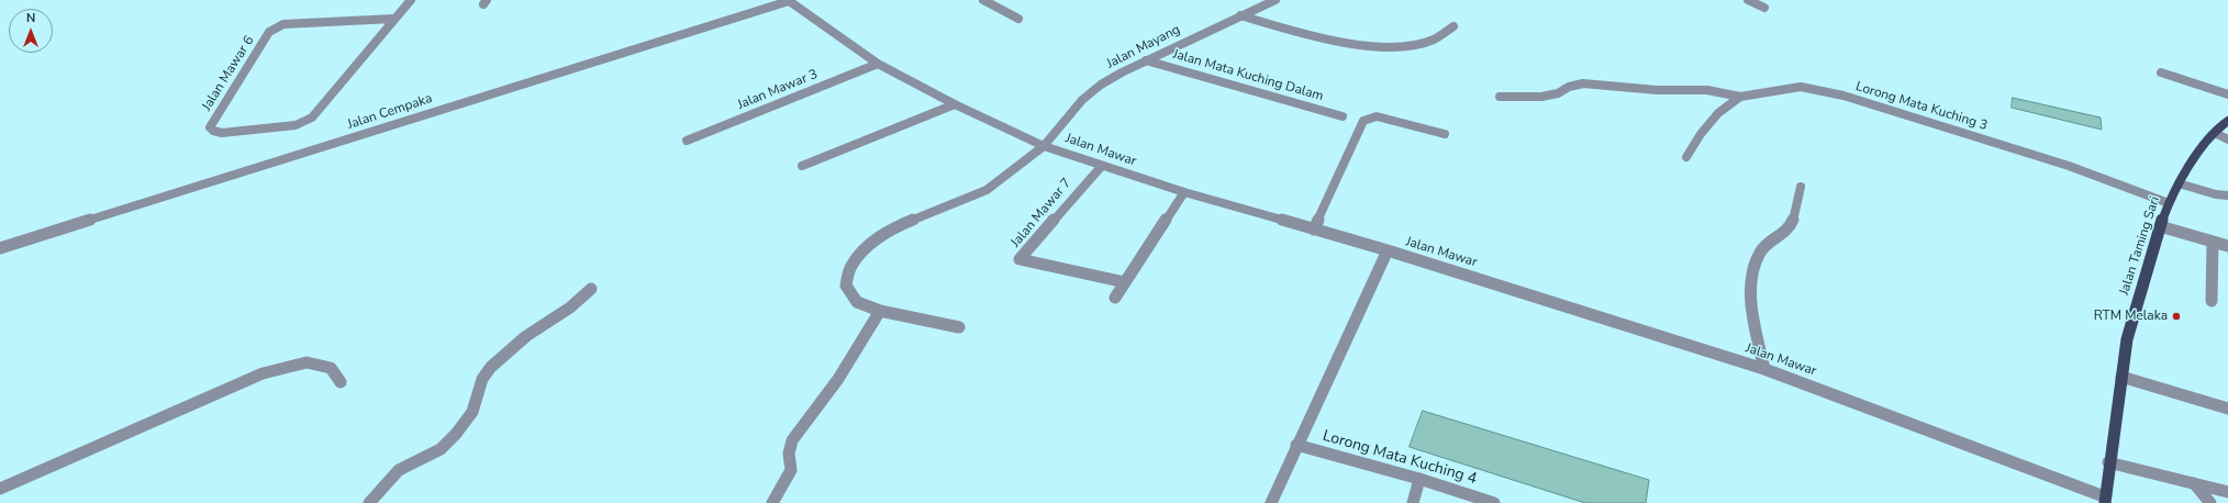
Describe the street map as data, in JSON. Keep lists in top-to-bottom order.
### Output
{
  "streets": {
    "main road": ["Jalan Taming Sari"],
    "street": [
      "Jalan Mayang",
      "Jalan Mawar 6",
      "Jalan Mata Kuching Dalam",
      "Jalan Mawar 3",
      "Lorong Mata Kuching 3",
      "Jalan Cempaka",
      "Jalan Mawar",
      "Jalan Mawar 7",
      "Lorong Mata Kuching 4"
    ]
  },
  "crossings": [
    ["Jalan Mayang", "Jalan Mata Kuching Dalam"],
    ["Jalan Mayang", "Jalan Mawar"],
    ["Jalan Mawar 3", "Jalan Mawar"],
    ["Lorong Mata Kuching 3", "Jalan Taming Sari"],
    ["Jalan Cempaka", "Jalan Mawar"],
    ["Jalan Mawar", "Jalan Mawar 7"],
    ["Jalan Mawar", "Jalan Taming Sari"]
  ],
  "places": ["RTM Melaka"],
  "north": "top"
}
